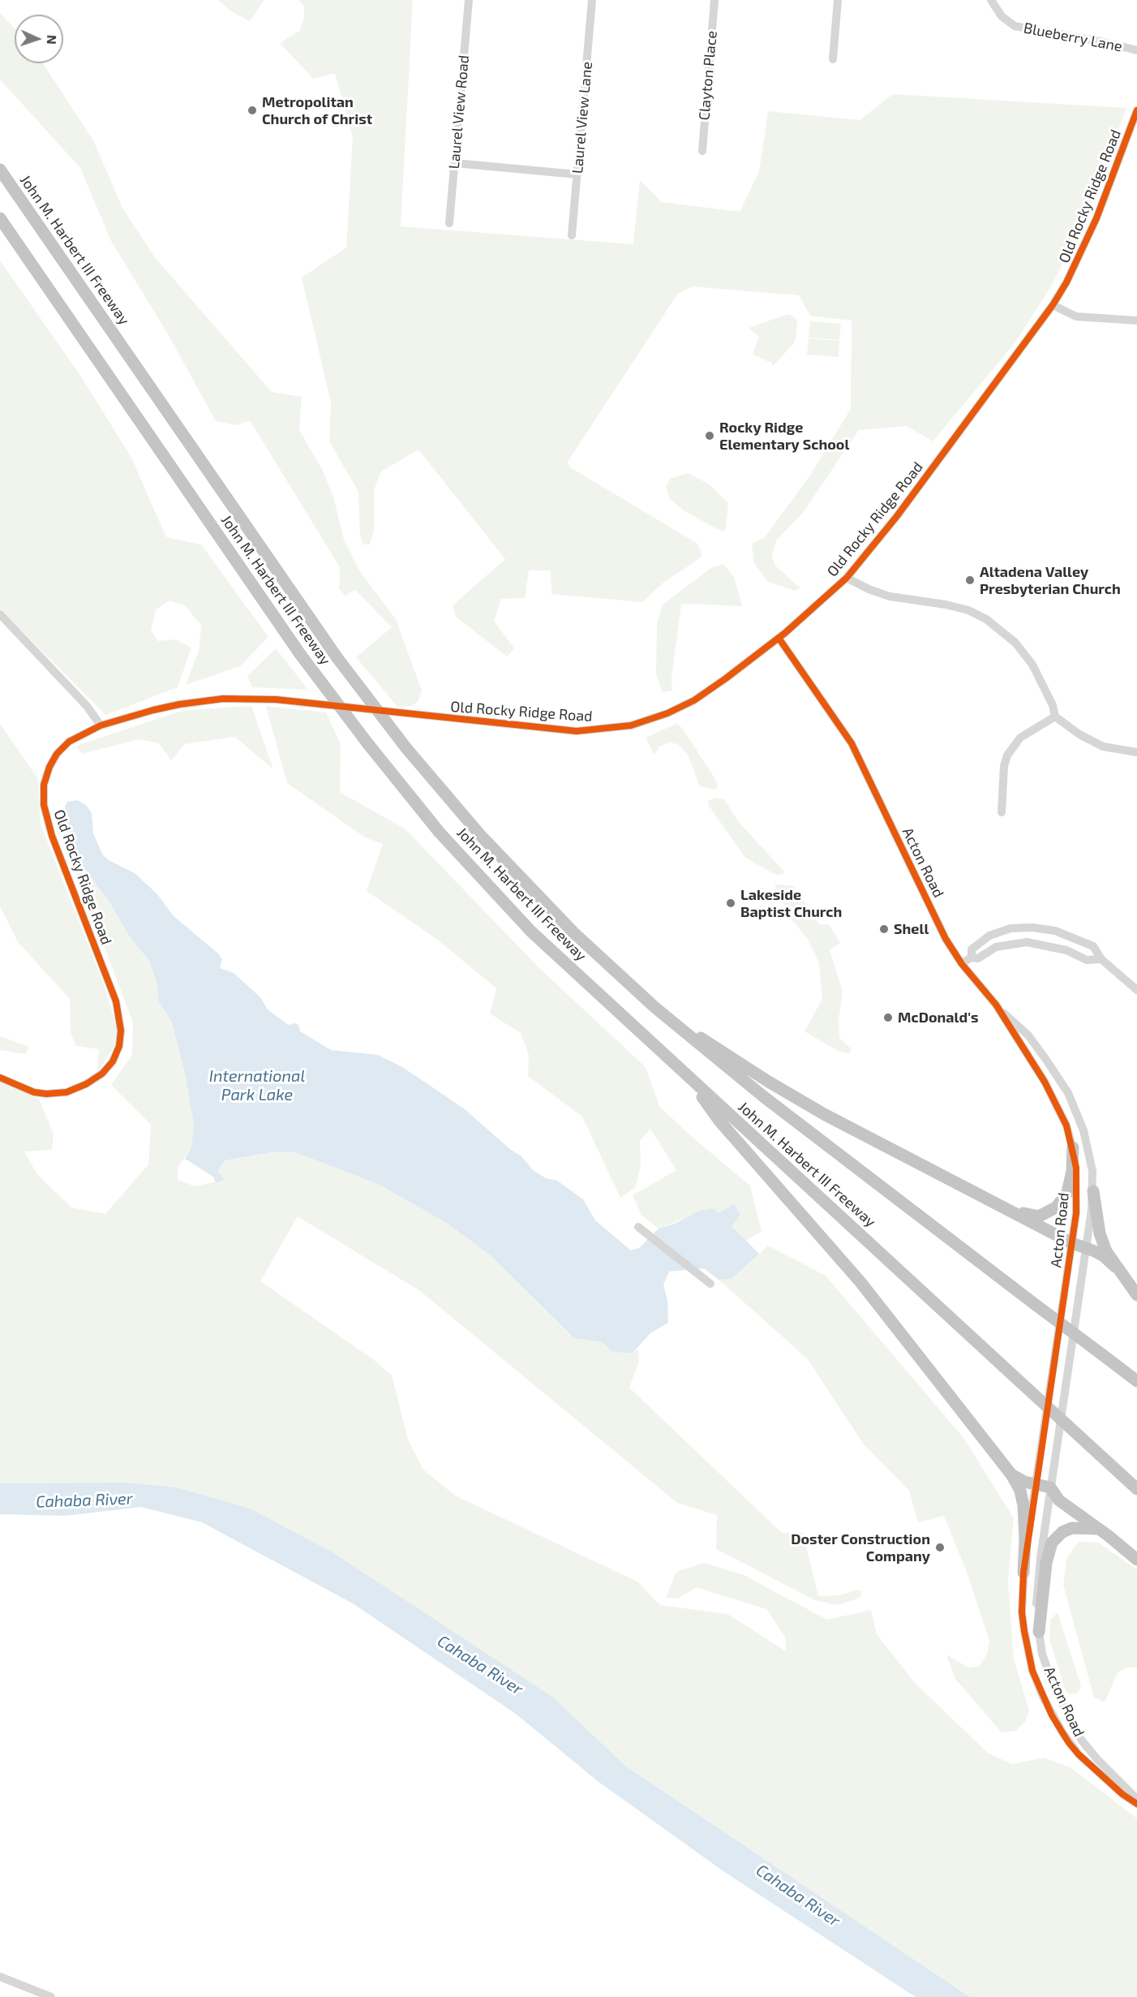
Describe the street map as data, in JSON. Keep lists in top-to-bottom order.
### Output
{
  "streets": {
    "highway": ["John M. Harbert III Freeway"],
    "street": [
      "Blueberry Lane",
      "Clayton Place",
      "Laurel View Road",
      "Laurel View Lane",
      "Old Rocky Ridge Road",
      "Acton Road"
    ]
  },
  "crossings": [
    ["Old Rocky Ridge Road", "Acton Road"]
  ],
  "water": ["International Park Lake", "Cahaba River"],
  "places": [
    "Metropolitan Church of Christ",
    "Rocky Ridge Elementary School",
    "Altadena Valley Presbyterian Church",
    "Lakeside Baptist Church",
    "Shell",
    "McDonald's",
    "Doster Construction Company"
  ],
  "north": "right"
}
